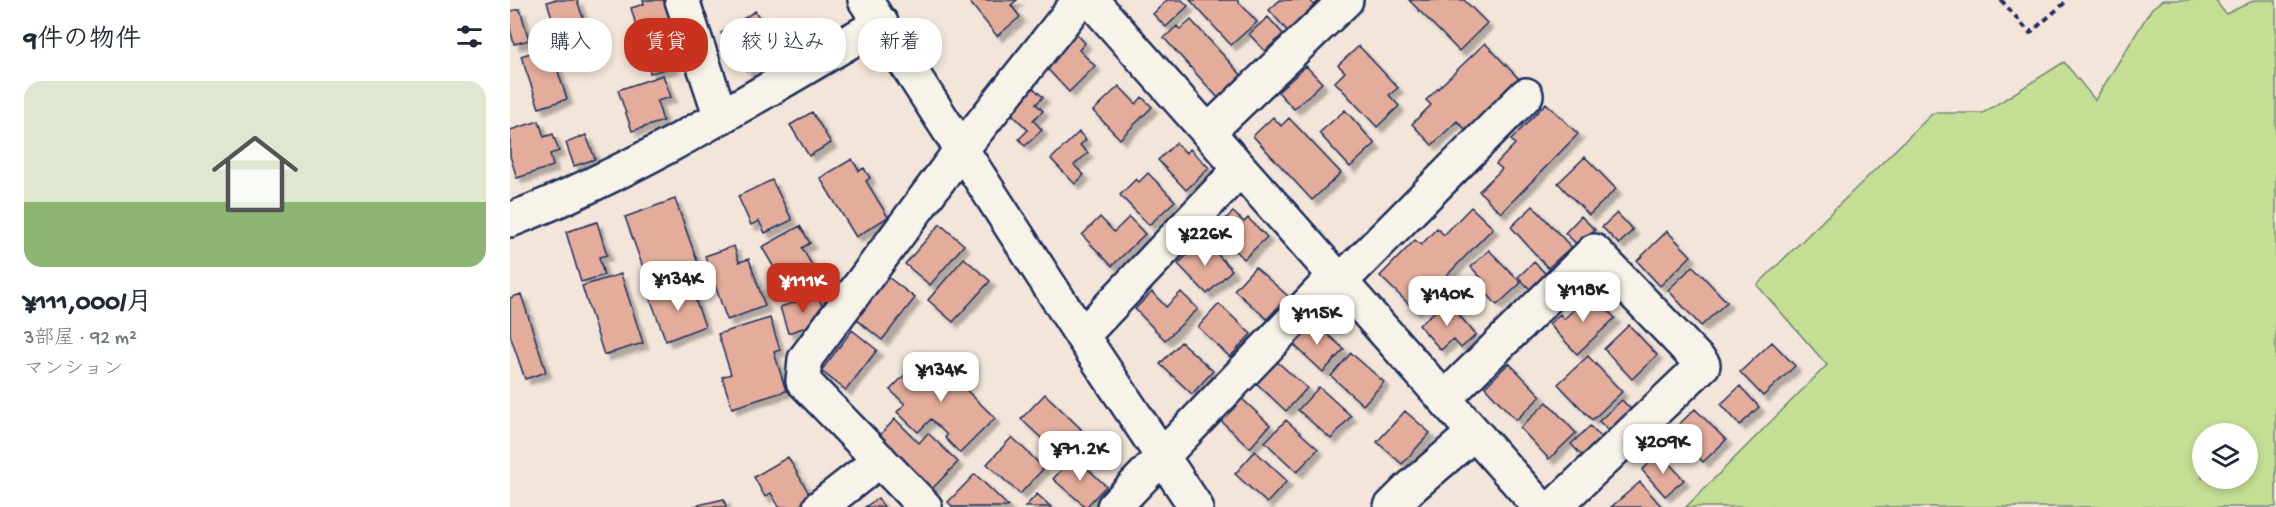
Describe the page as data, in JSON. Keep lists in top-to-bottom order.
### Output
{
  "page": {
    "heading": "9件の物件",
    "chip": [
      "購入",
      "賃貸",
      "絞り込み",
      "新着"
    ],
    "list": [
      {
        "name": "¥111,000/月",
        "note": "3部屋 · 92 m² · マンション"
      }
    ],
    "price": [
      "¥226K",
      "¥134K",
      "¥111K",
      "¥118K",
      "¥140K",
      "¥115K",
      "¥134K",
      "¥209K",
      "¥71.2K"
    ]
  }
}
